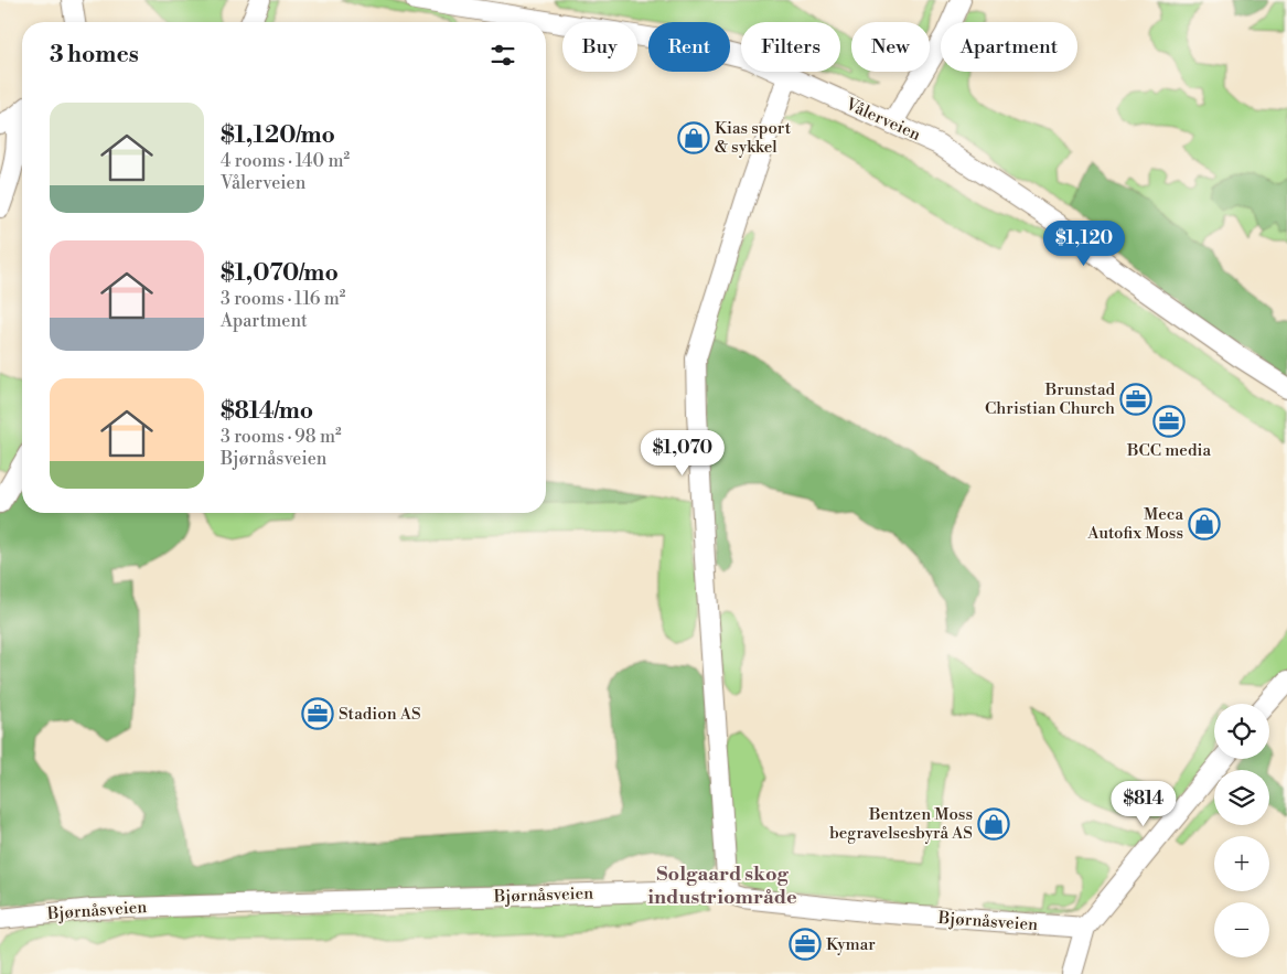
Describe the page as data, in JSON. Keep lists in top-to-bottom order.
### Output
{
  "streets": {
    "street": ["Vålerveien", "Bjørnåsveien"]
  },
  "districts": ["Solgaard skog industriområde"],
  "places": {
    "shop": ["Kias sport & sykkel", "Meca Autofix Moss", "Bentzen Moss begravelsesbyrå AS"],
    "office": [
      "Brunstad Christian Church",
      "BCC media",
      "Stadion AS",
      "Kymar"
    ]
  },
  "page": {
    "chip": [
      "Buy",
      "Rent",
      "Filters",
      "New",
      "Apartment"
    ],
    "heading": "3 homes",
    "list": [
      {
        "name": "$1,120/mo",
        "note": "4 rooms · 140 m² · Vålerveien"
      },
      {
        "name": "$1,070/mo",
        "note": "3 rooms · 116 m² · Apartment"
      },
      {
        "name": "$814/mo",
        "note": "3 rooms · 98 m² · Bjørnåsveien"
      }
    ],
    "price": ["$1,120", "$1,070", "$814"],
    "map_buttons": ["+", "−"]
  }
}
